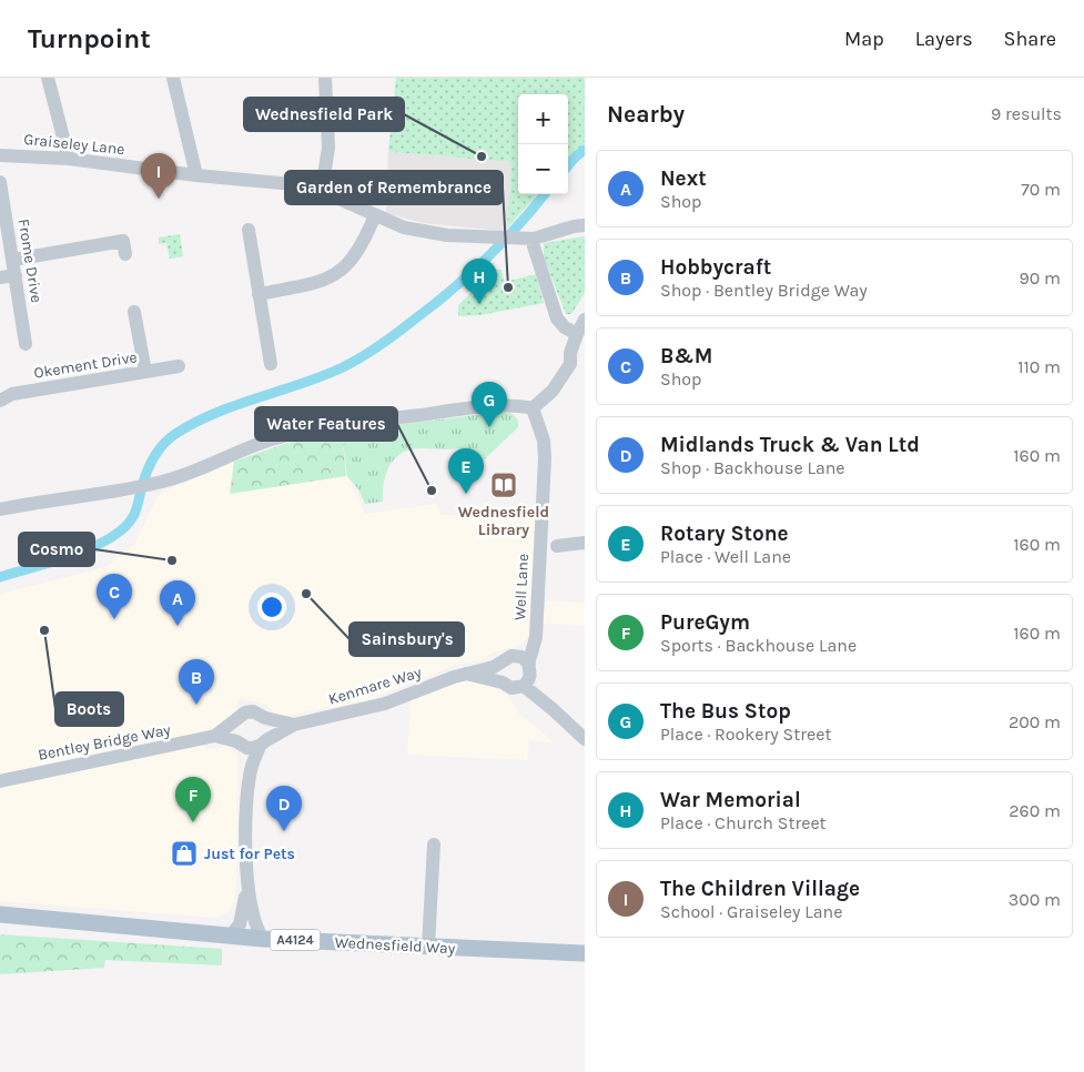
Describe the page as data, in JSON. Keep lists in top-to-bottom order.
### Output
{
  "streets": {
    "main road": ["A4124", "Wednesfield Way"],
    "street": [
      "Graiseley Lane",
      "Frome Drive",
      "Okement Drive",
      "Well Lane",
      "Kenmare Way",
      "Bentley Bridge Way"
    ]
  },
  "crossings": [
    ["Well Lane", "Kenmare Way"]
  ],
  "places": {
    "other": [
      "Wednesfield Park",
      "Garden of Remembrance",
      "Water Features",
      "Cosmo",
      "Sainsbury's",
      "Boots"
    ],
    "library": ["Wednesfield Library"],
    "shop": ["Just for Pets"]
  },
  "page": {
    "header": "Turnpoint",
    "nav": ["Map", "Layers", "Share"],
    "heading": ["Nearby", "9 results"],
    "map_buttons": ["+", "−"],
    "list": [
      {
        "mark": "A",
        "name": "Next",
        "note": "Shop",
        "value": "70 m"
      },
      {
        "mark": "B",
        "name": "Hobbycraft",
        "note": "Shop · Bentley Bridge Way",
        "value": "90 m"
      },
      {
        "mark": "C",
        "name": "B&M",
        "note": "Shop",
        "value": "110 m"
      },
      {
        "mark": "D",
        "name": "Midlands Truck & Van Ltd",
        "note": "Shop · Backhouse Lane",
        "value": "160 m"
      },
      {
        "mark": "E",
        "name": "Rotary Stone",
        "note": "Place · Well Lane",
        "value": "160 m"
      },
      {
        "mark": "F",
        "name": "PureGym",
        "note": "Sports · Backhouse Lane",
        "value": "160 m"
      },
      {
        "mark": "G",
        "name": "The Bus Stop",
        "note": "Place · Rookery Street",
        "value": "200 m"
      },
      {
        "mark": "H",
        "name": "War Memorial",
        "note": "Place · Church Street",
        "value": "260 m"
      },
      {
        "mark": "I",
        "name": "The Children Village",
        "note": "School · Graiseley Lane",
        "value": "300 m"
      }
    ],
    "pins": [
      "I",
      "H",
      "G",
      "E",
      "C",
      "A",
      "B",
      "F",
      "D"
    ]
  }
}
